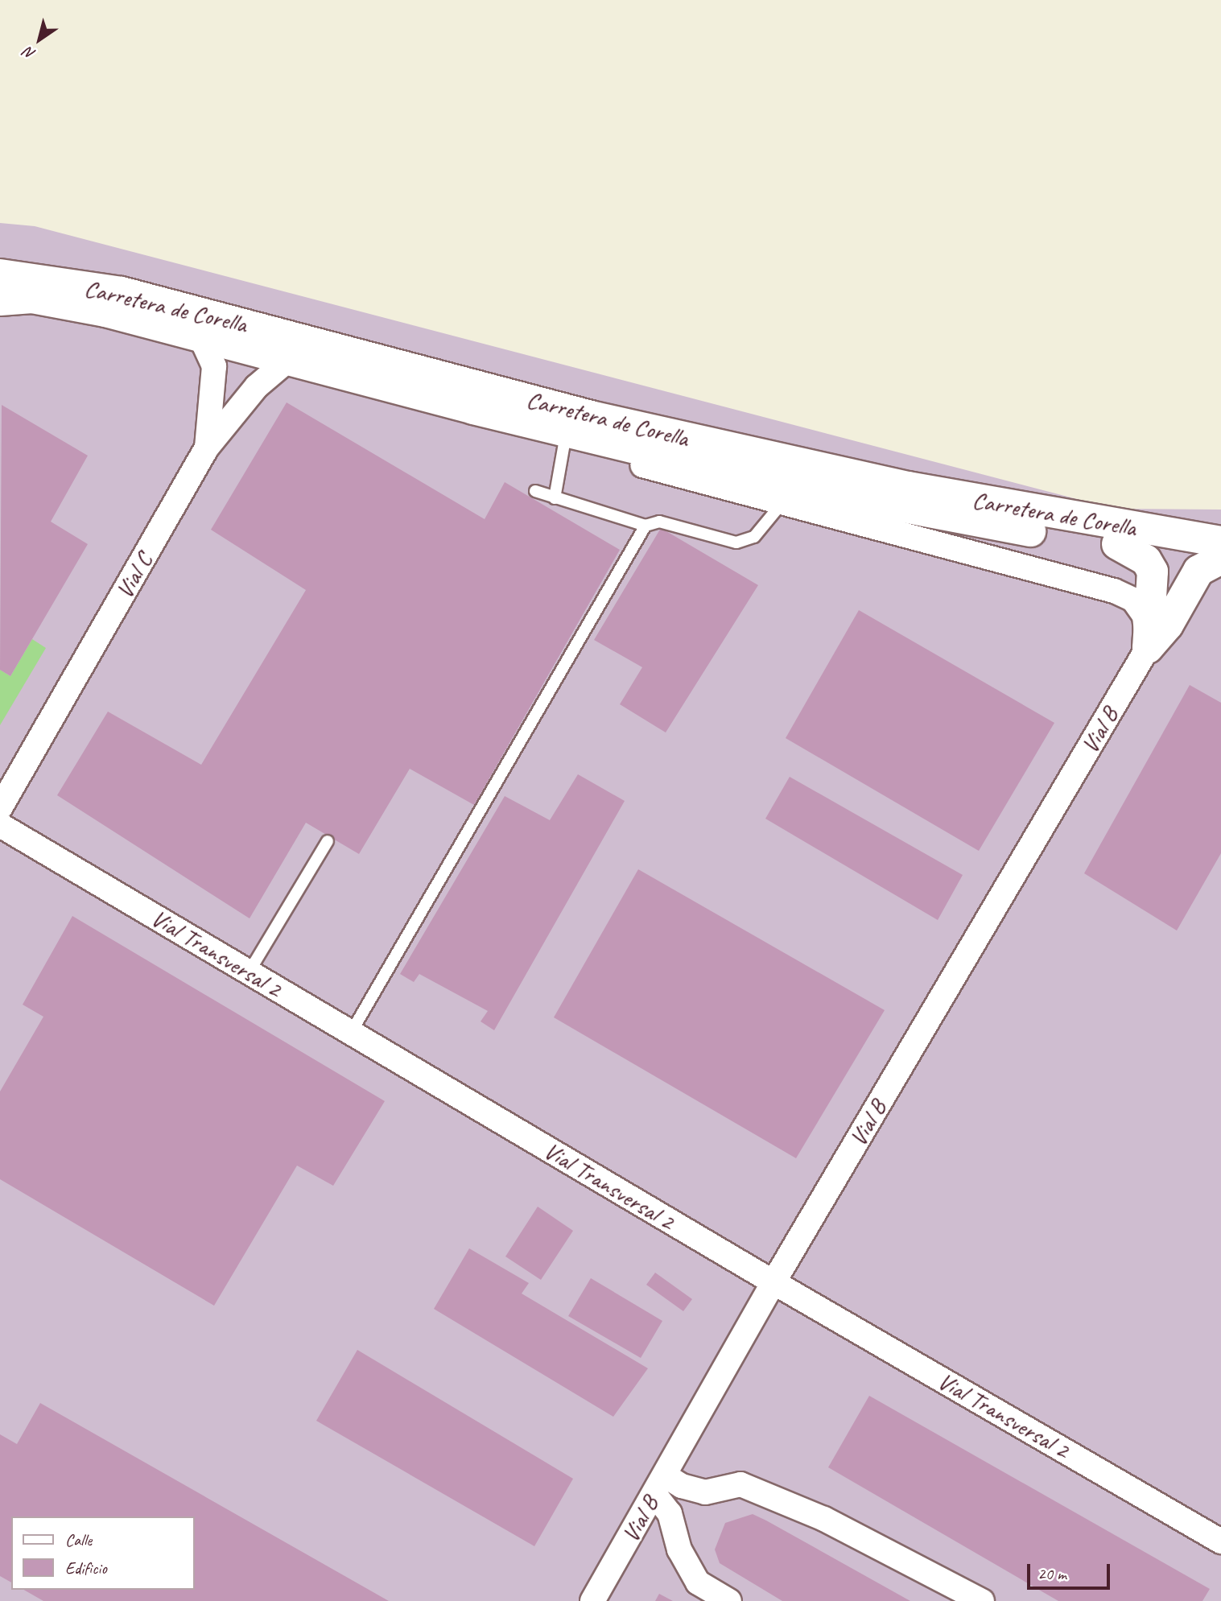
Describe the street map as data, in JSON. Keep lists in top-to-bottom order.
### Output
{
  "streets": {
    "main road": ["Carretera de Corella"],
    "street": ["Vial C", "Vial B", "Vial Transversal 2"]
  },
  "crossings": [
    ["Carretera de Corella", "Vial C"],
    ["Carretera de Corella", "Vial B"],
    ["Vial B", "Vial Transversal 2"]
  ],
  "legend": ["Calle", "Edificio"],
  "scale_bar": "20 m",
  "north": "bottom left"
}
